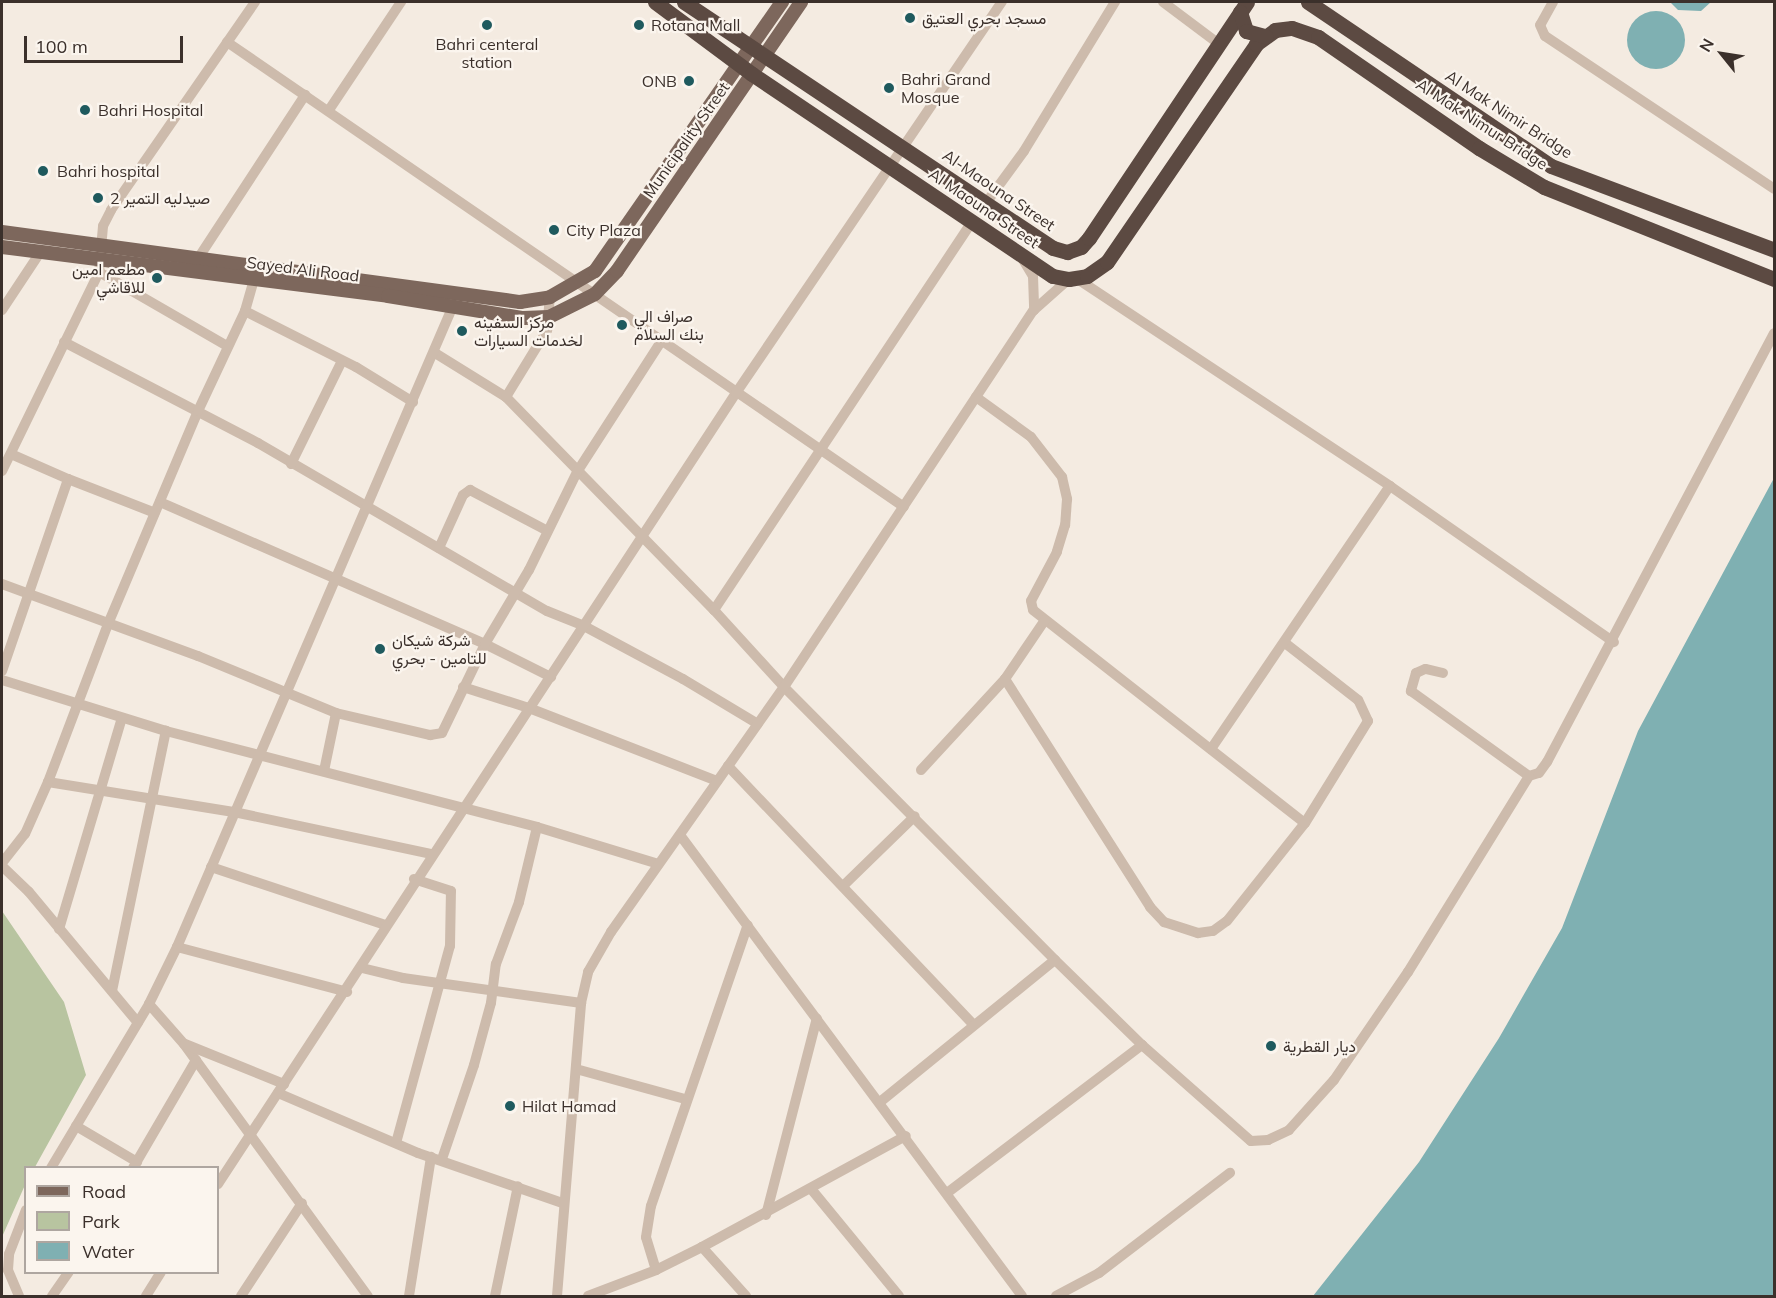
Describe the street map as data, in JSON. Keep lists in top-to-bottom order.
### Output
{
  "streets": {
    "highway": [
      "Al Mak Nimir Bridge",
      "Al Mak Nimur Bridge",
      "Al-Maouna Street",
      "Al Maouna Street"
    ],
    "main road": ["Municipality Street", "Sayed Ali Road"]
  },
  "crossings": [
    ["Municipality Street", "Al-Maouna Street"],
    ["Municipality Street", "Al Maouna Street"],
    ["Municipality Street", "Sayed Ali Road"],
    ["Al-Maouna Street", "Sayed Ali Road"],
    ["Al Maouna Street", "Sayed Ali Road"]
  ],
  "places": [
    "مسجد بحري العتيق",
    "Bahri centeral station",
    "Rotana Mall",
    "ONB",
    "Bahri Grand Mosque",
    "Bahri Hospital",
    "Bahri hospital",
    "صيدليه التمير 2",
    "City Plaza",
    "مطعم امين للاقاشي",
    "صراف الي بنك السلام",
    "مركز السفينه لخدمات السيارات",
    "شركة شيكان للتامين - بحري",
    "ديار القطرية",
    "Hilat Hamad"
  ],
  "legend": ["Road", "Park", "Water"],
  "scale_bar": "100 m",
  "north": "top left"
}
